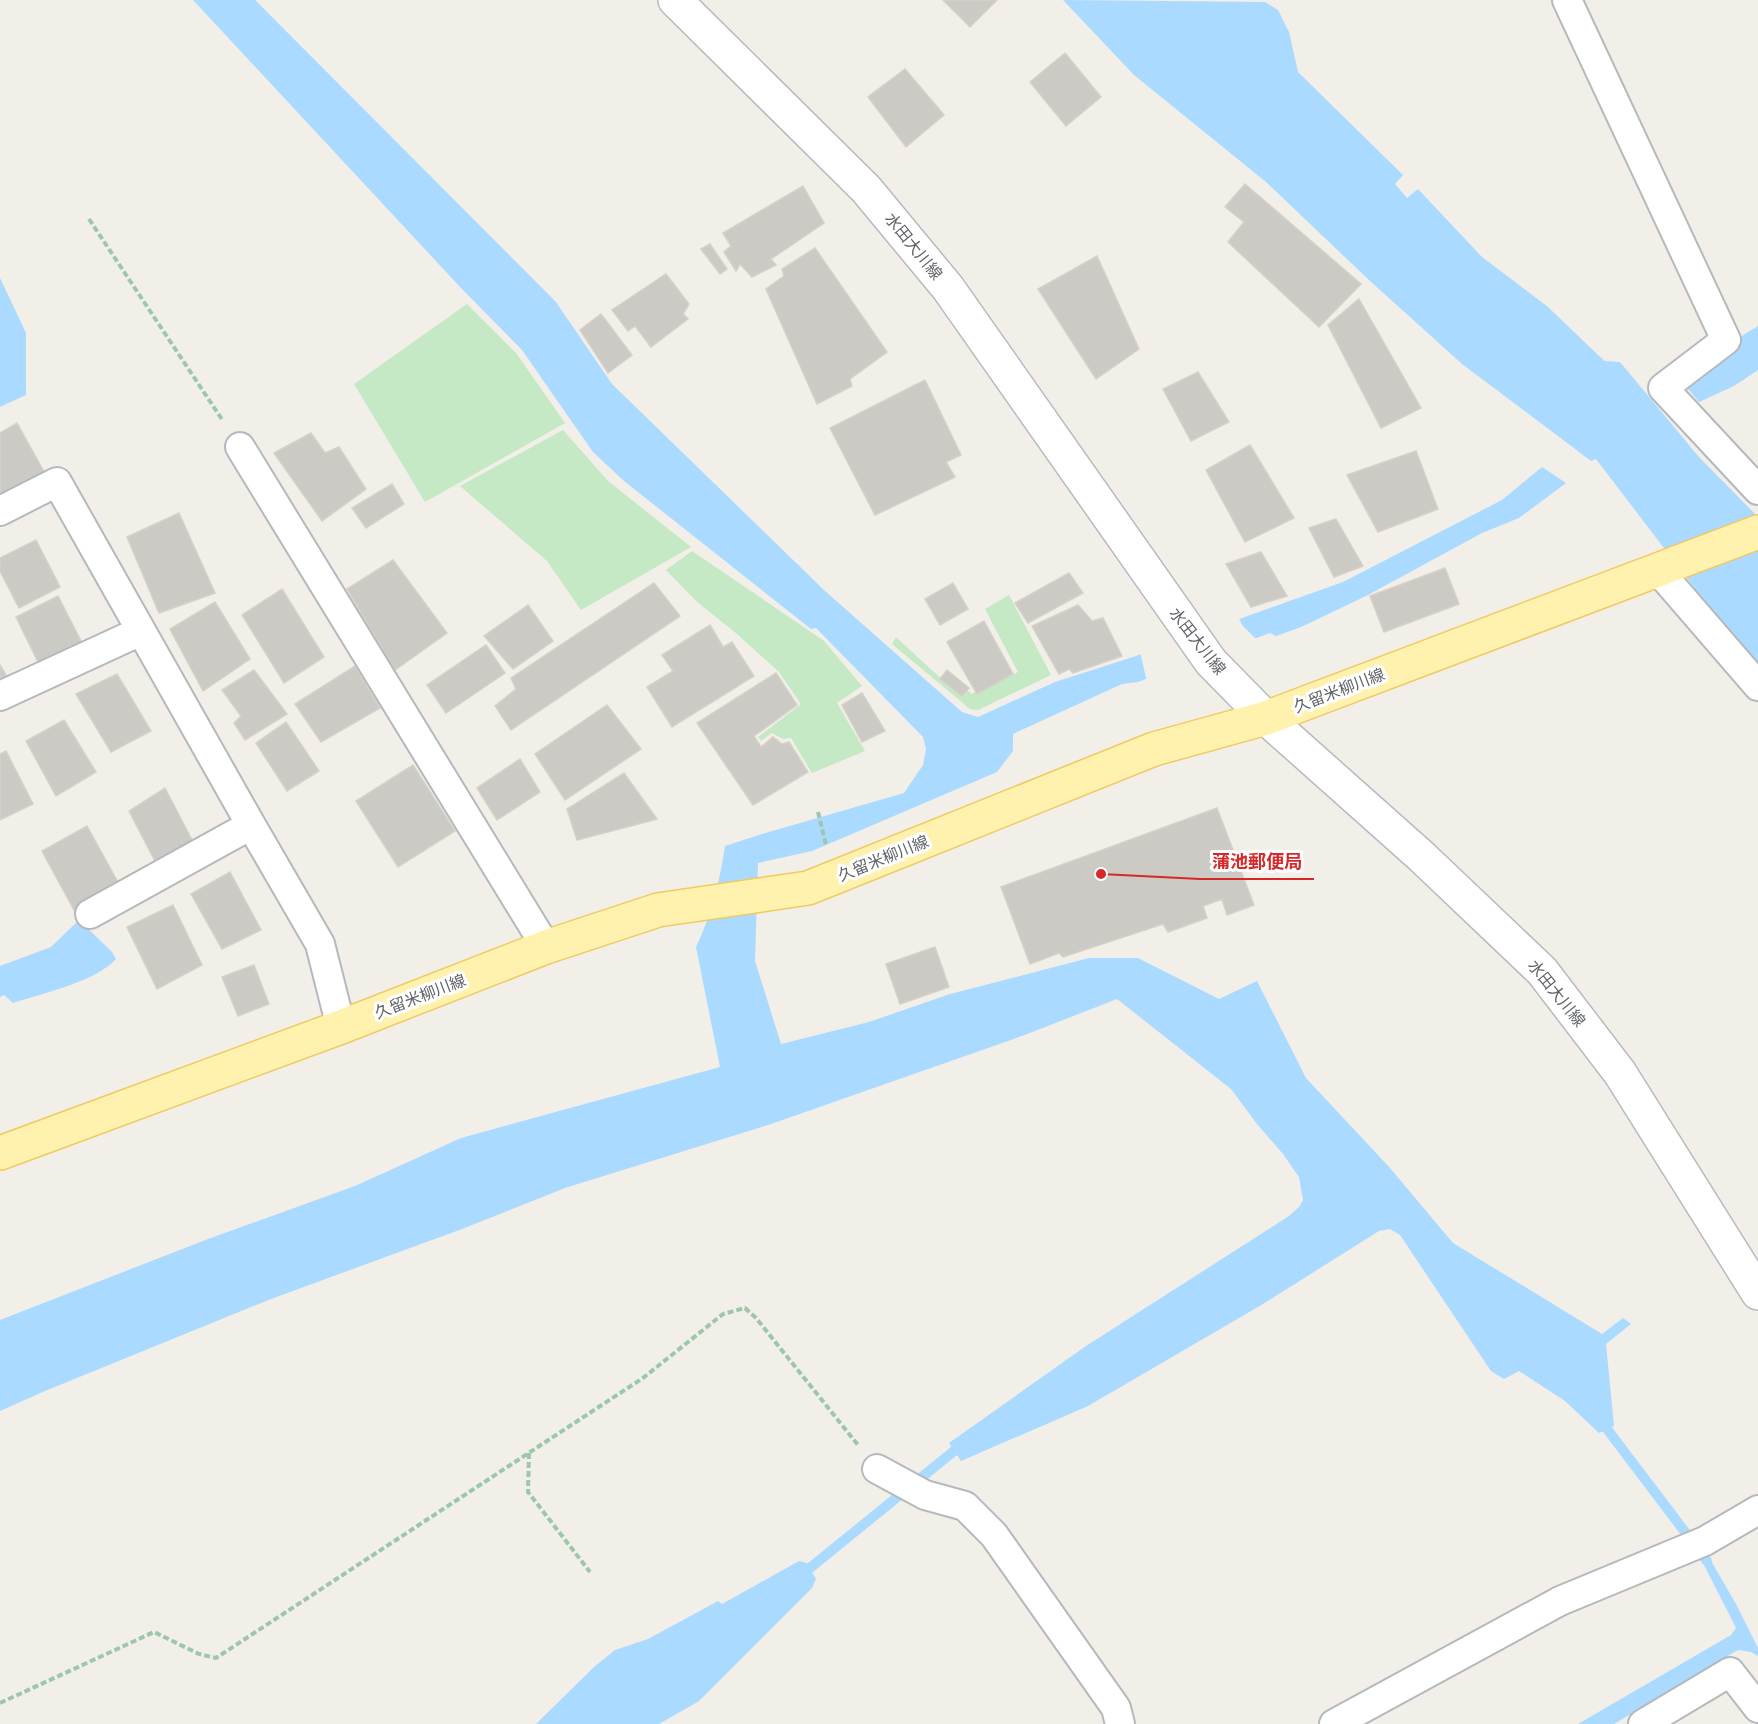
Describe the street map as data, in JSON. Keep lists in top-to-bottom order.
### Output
{
  "streets": {
    "main road": ["水田大川線", "久留米柳川線"]
  },
  "crossings": [
    ["水田大川線", "久留米柳川線"]
  ],
  "places": ["蒲池郵便局"]
}
